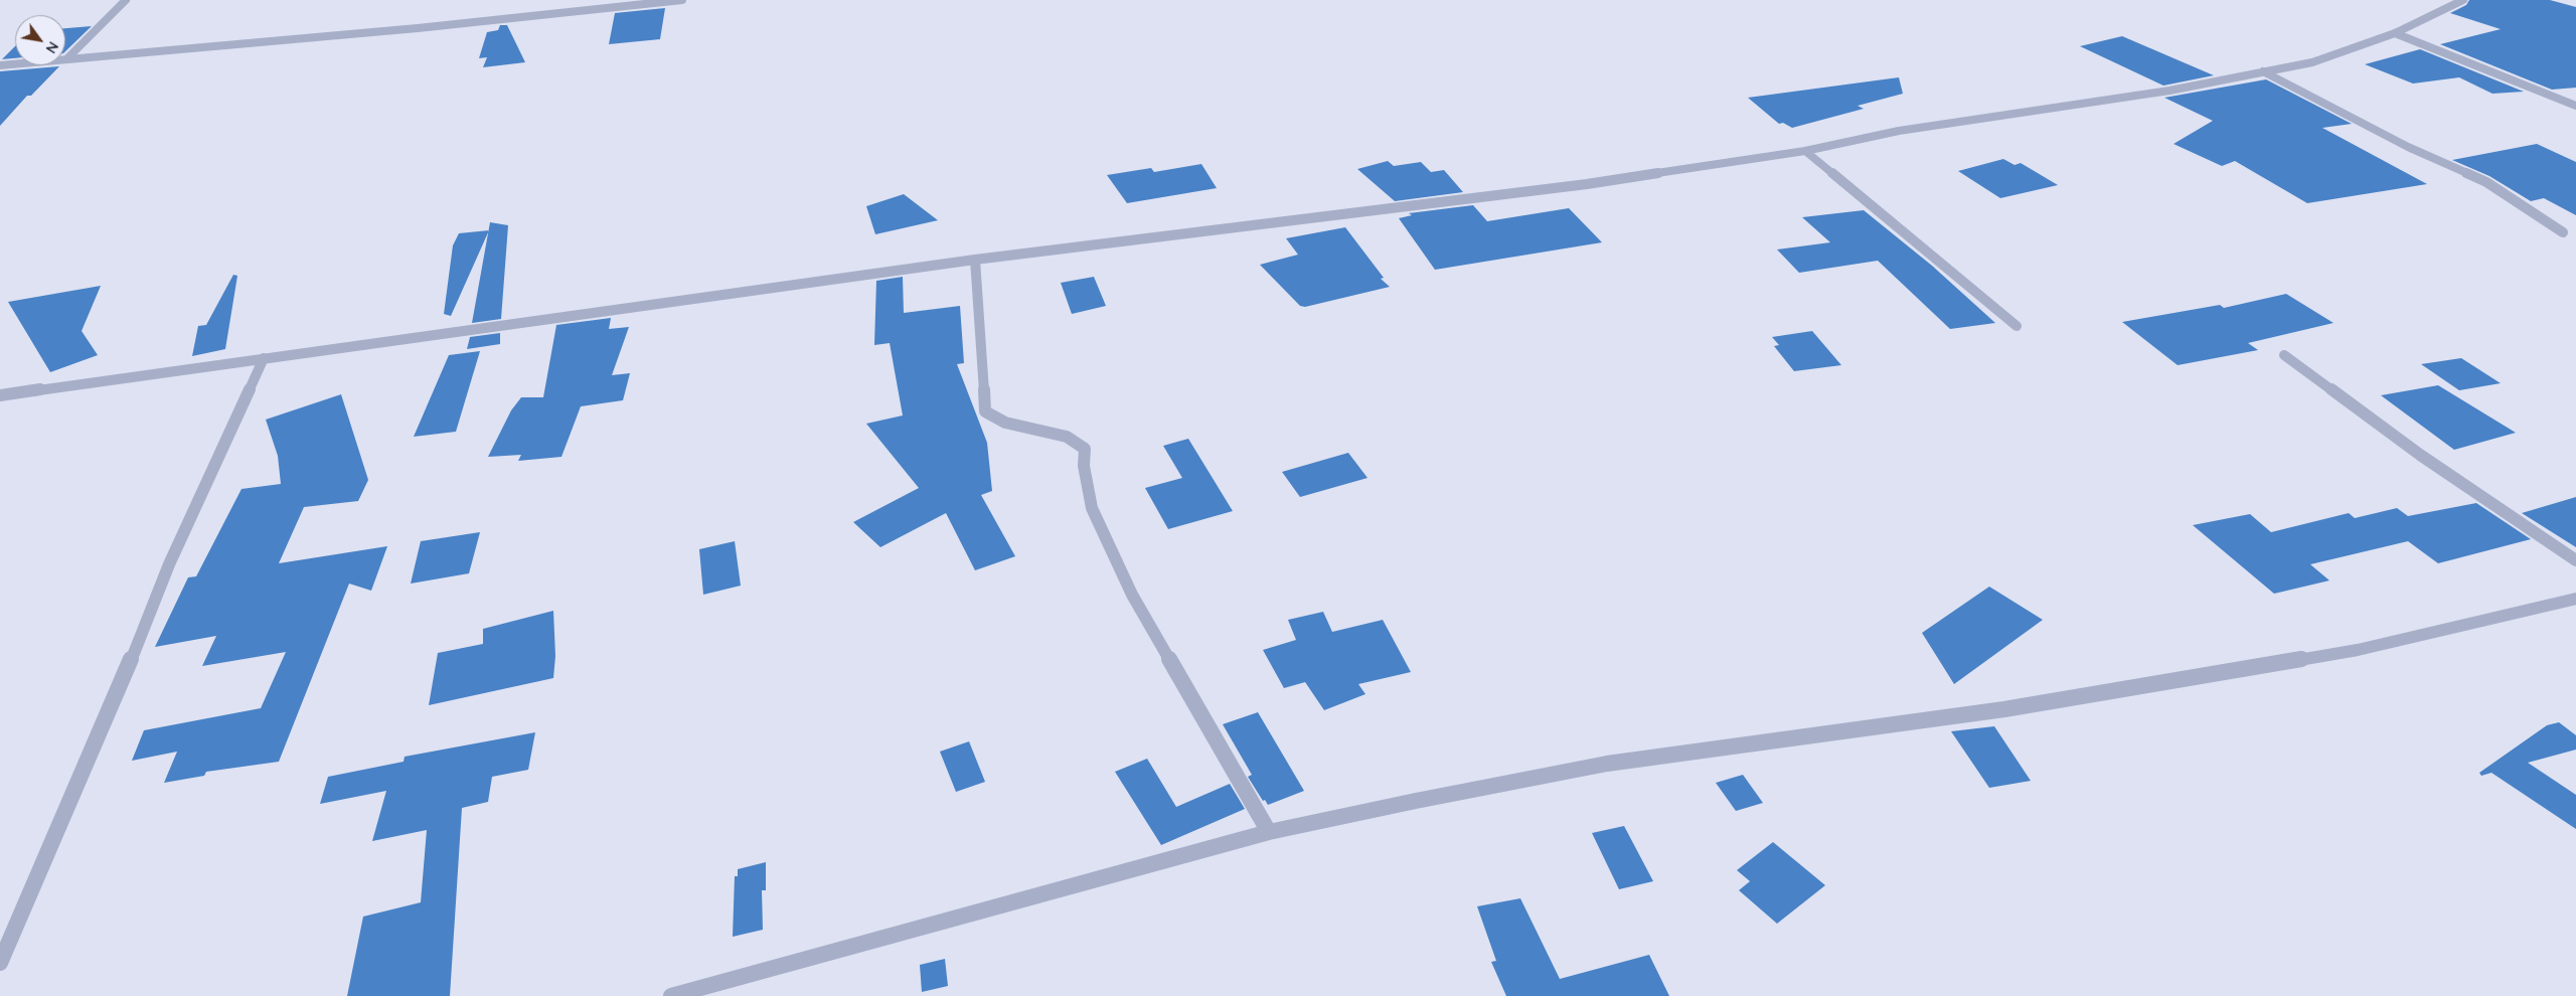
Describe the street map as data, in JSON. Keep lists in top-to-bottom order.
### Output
{
  "north": "bottom right"
}
